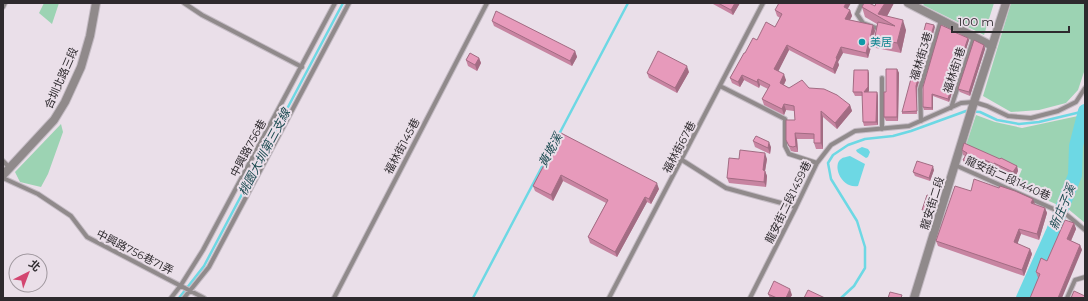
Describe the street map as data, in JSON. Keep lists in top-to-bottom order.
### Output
{
  "streets": {
    "street": ["合圳北路三段", "龍安街二段"],
    "lane": [
      "福林街3巷",
      "福林街1巷",
      "福林街145巷",
      "福林街67巷",
      "中興路756巷",
      "龍安街二段1440巷",
      "龍安街二段1459巷",
      "中興路756巷71弄"
    ]
  },
  "crossings": [
    ["福林街3巷", "龍安街二段1459巷"],
    ["福林街1巷", "龍安街二段1459巷"],
    ["合圳北路三段", "中興路756巷71弄"],
    ["中興路756巷", "中興路756巷71弄"],
    ["龍安街二段1440巷", "龍安街二段"],
    ["龍安街二段1459巷", "龍安街二段"]
  ],
  "water": ["黃墘溪", "桃園大圳第三支線", "新庄子溪"],
  "places": ["美居"],
  "scale_bar": "100 m",
  "north": "top right"
}
